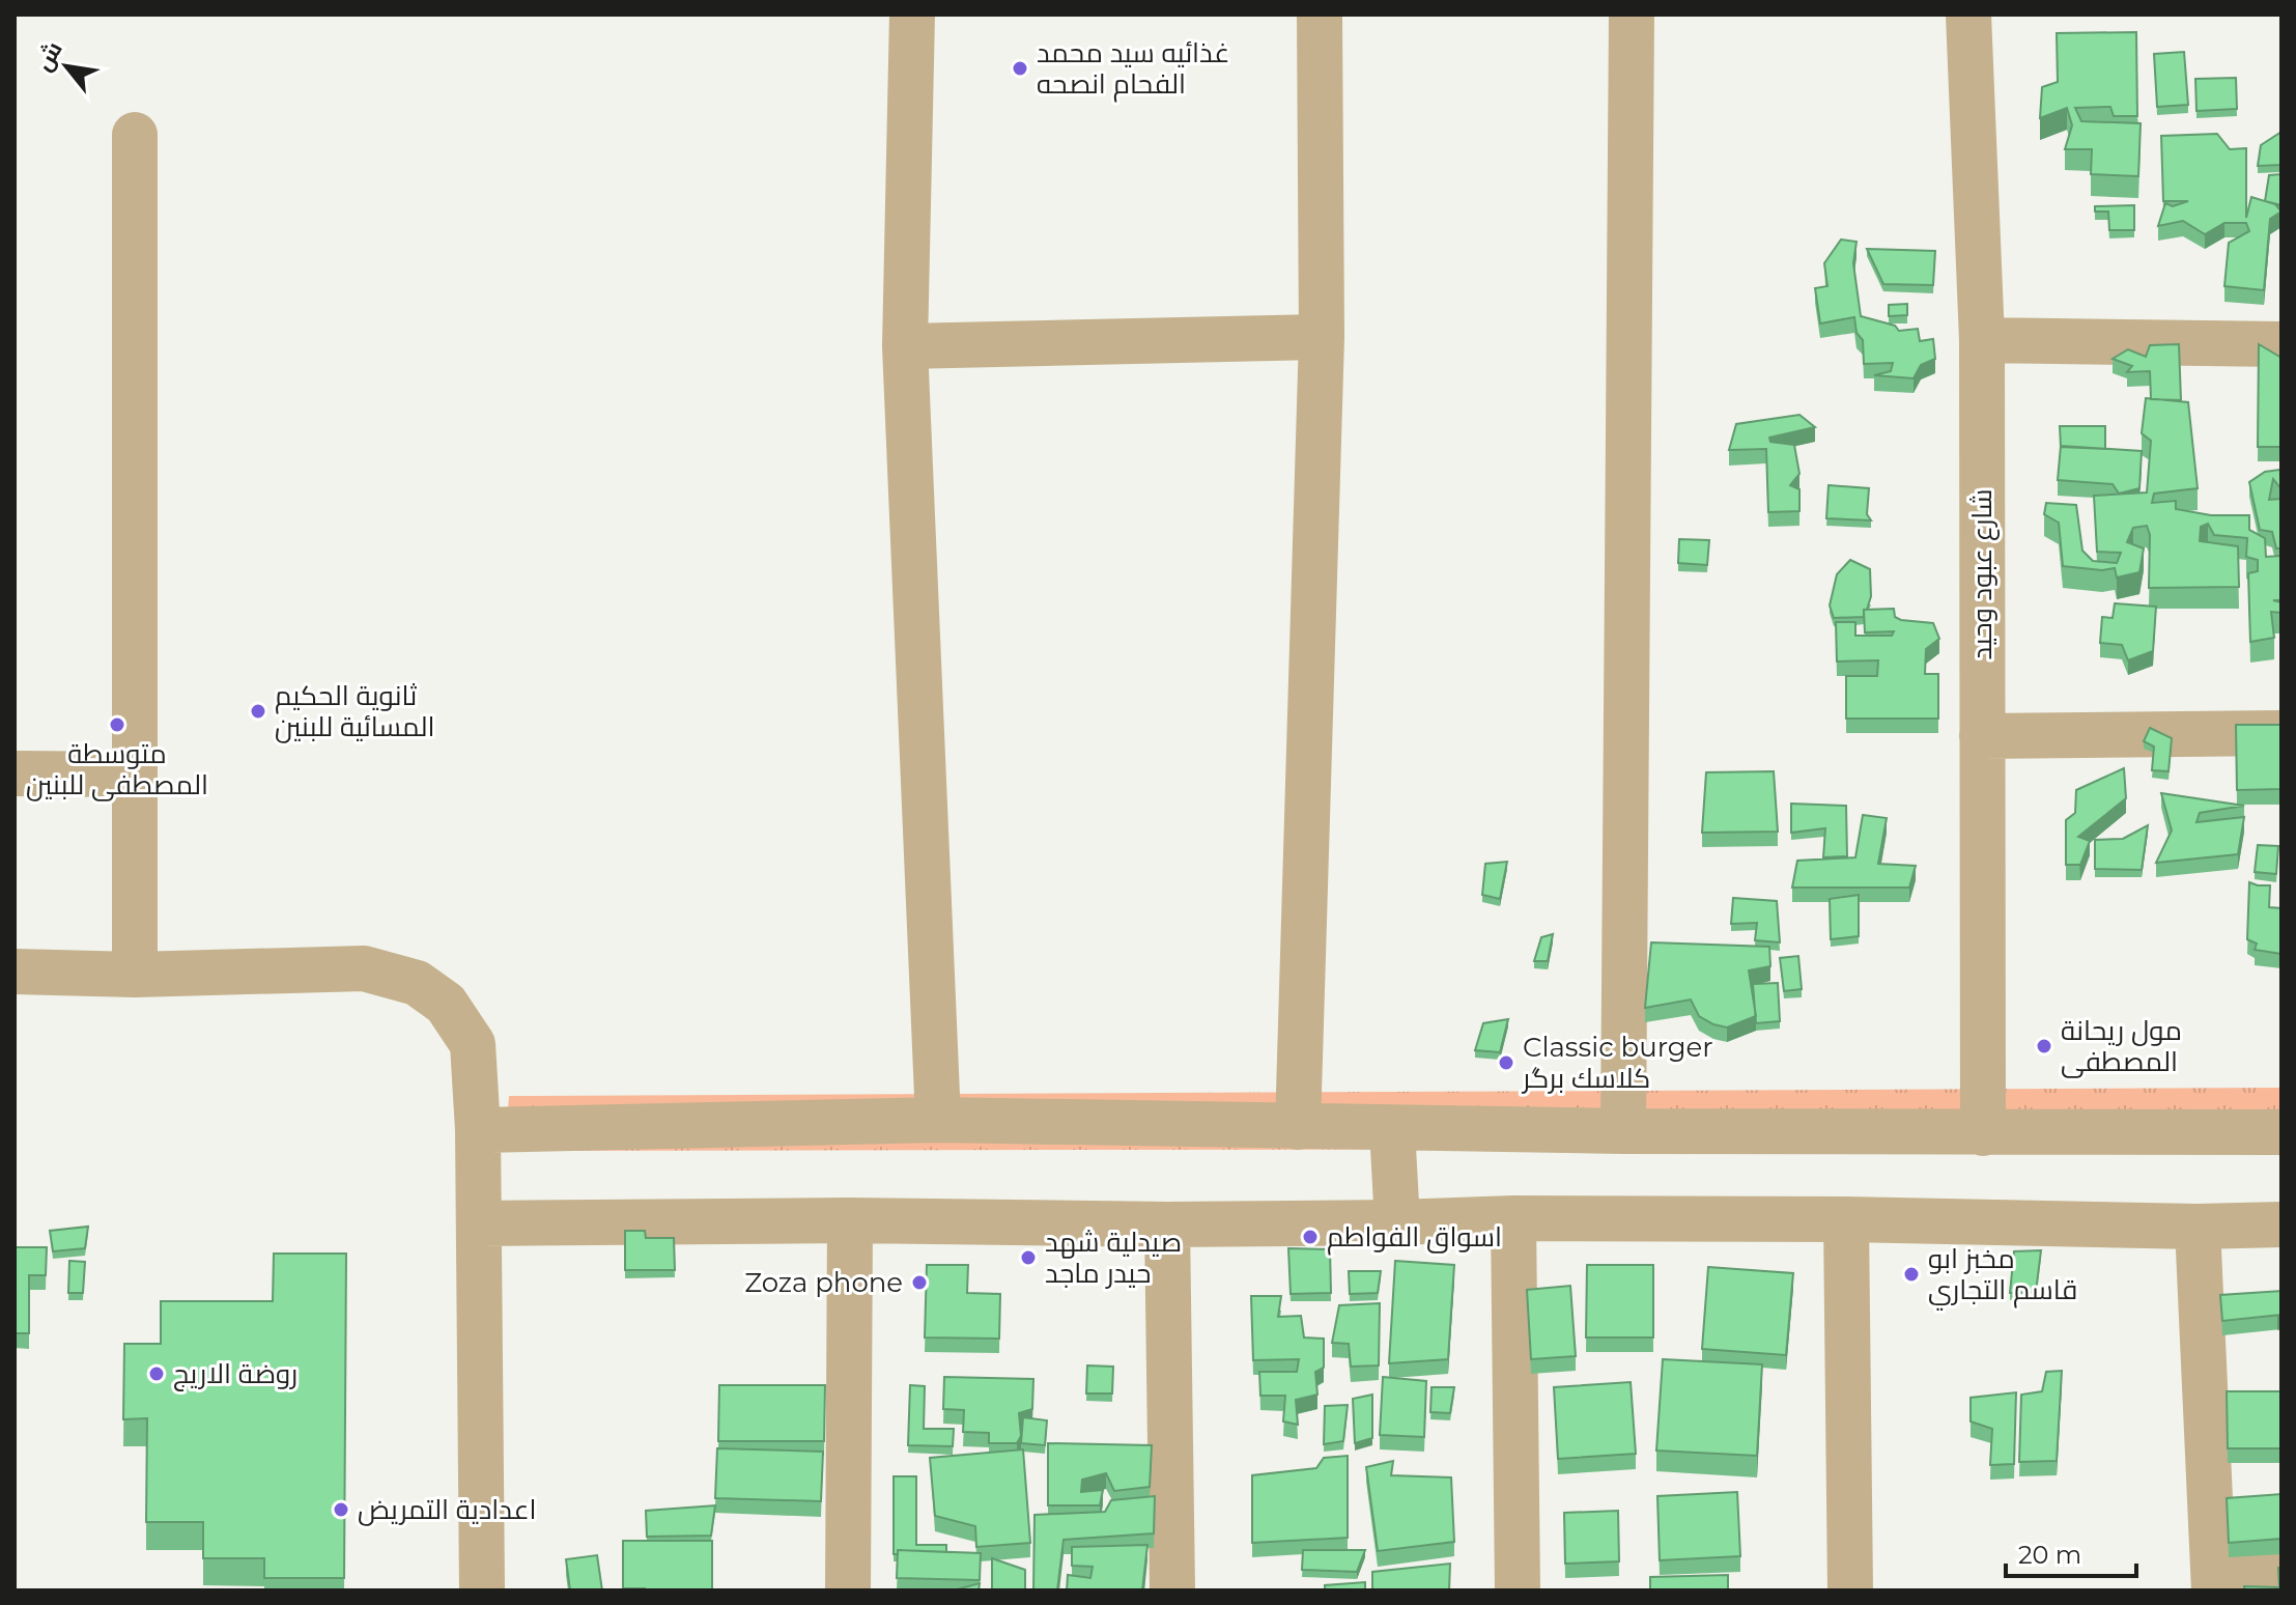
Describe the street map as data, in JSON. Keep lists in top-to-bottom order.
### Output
{
  "streets": {
    "street": ["شارع عبود وحيد"]
  },
  "places": [
    "غذائيه سيد محمد الفحام انصحه",
    "ثانوية الحكيم المسائية للبنين",
    "متوسطة المصطفى للبنين",
    "مول ريحانة المصطفى",
    "Classic burger كلاسك برگر",
    "اسواق الفواطم",
    "صيدلية شهد حيدر ماجد",
    "مخبز ابو قاسم التجاري",
    "Zoza phone",
    "روضة الاريج",
    "اعدادية التمريض"
  ],
  "scale_bar": "20 m",
  "north": "top left"
}
